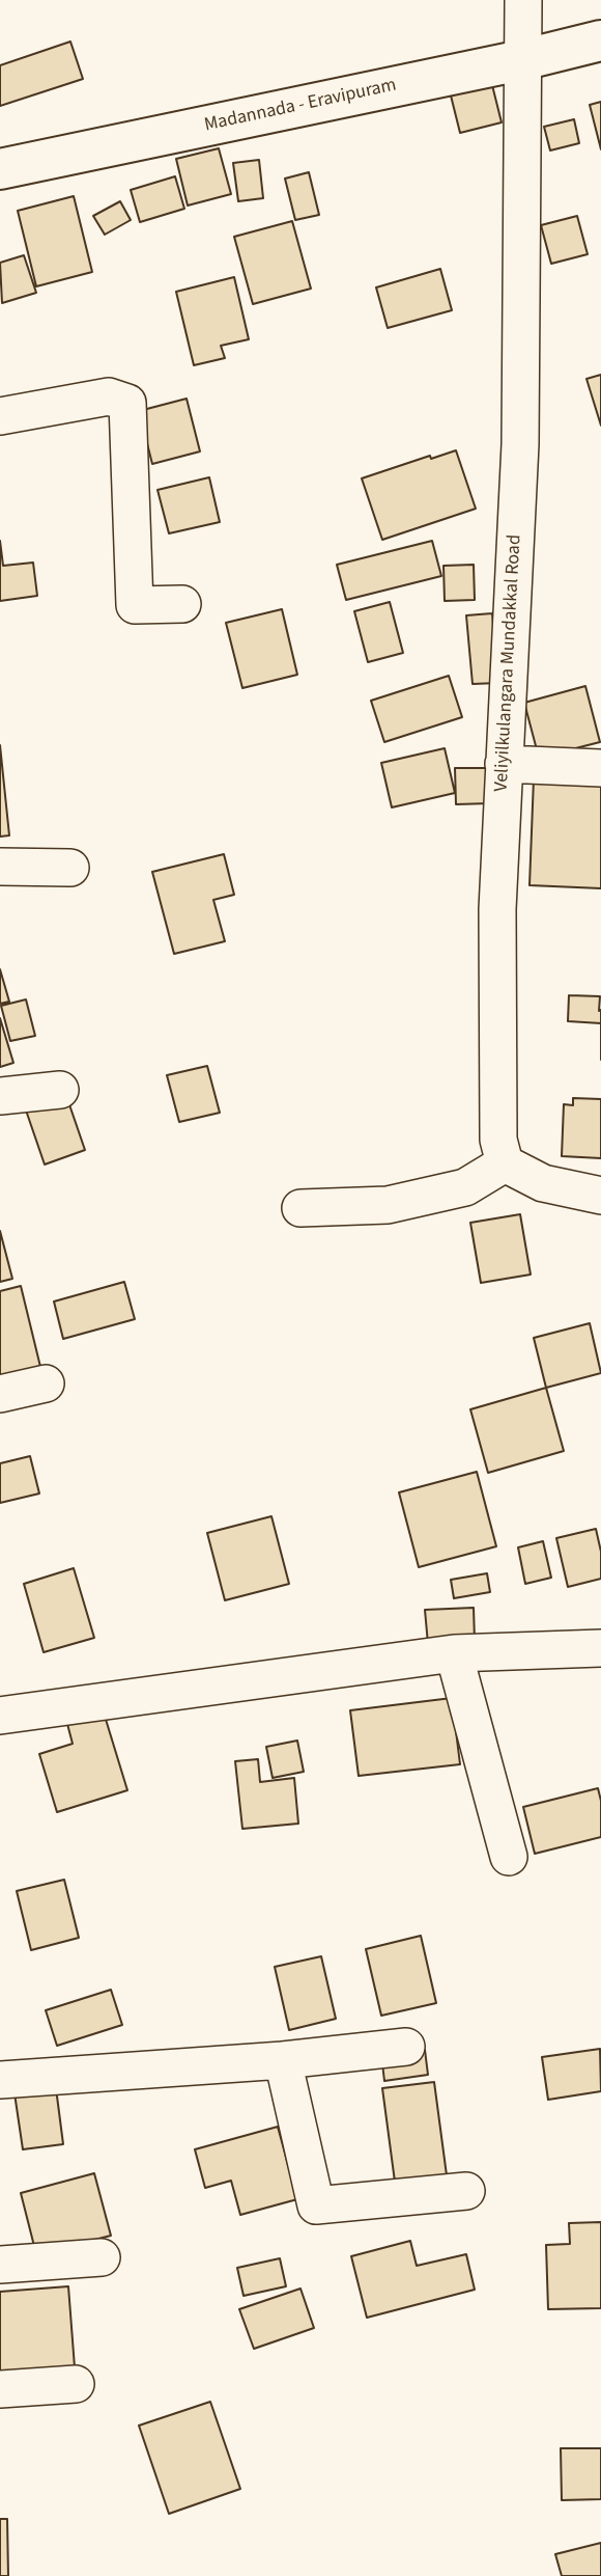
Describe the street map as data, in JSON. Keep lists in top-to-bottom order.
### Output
{
  "streets": {
    "main road": ["Madannada - Eravipuram"],
    "street": ["Veliyilkulangara Mundakkal Road"]
  },
  "crossings": [
    ["Madannada - Eravipuram", "Veliyilkulangara Mundakkal Road"]
  ]
}
